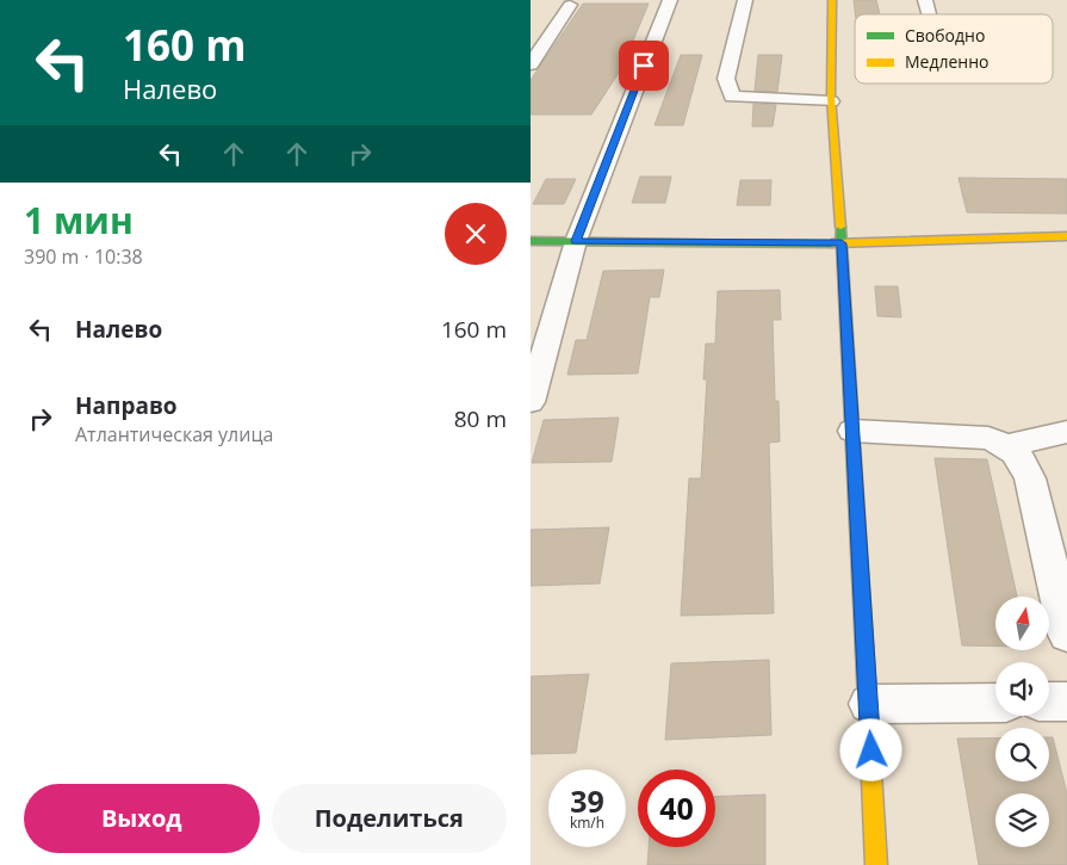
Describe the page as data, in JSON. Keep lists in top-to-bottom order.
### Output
{
  "legend": ["Свободно", "Медленно"],
  "north": "top",
  "page": {
    "turn": ["160 m", "Налево"],
    "heading": ["1 мин", "390 m · 10:38"],
    "list": [
      {
        "name": "Налево",
        "value": "160 m"
      },
      {
        "name": "Направо",
        "note": "Атлантическая улица",
        "value": "80 m"
      }
    ],
    "speed": "39 km/h",
    "limit": "40",
    "buttons": ["Выход", "Поделиться"]
  }
}
